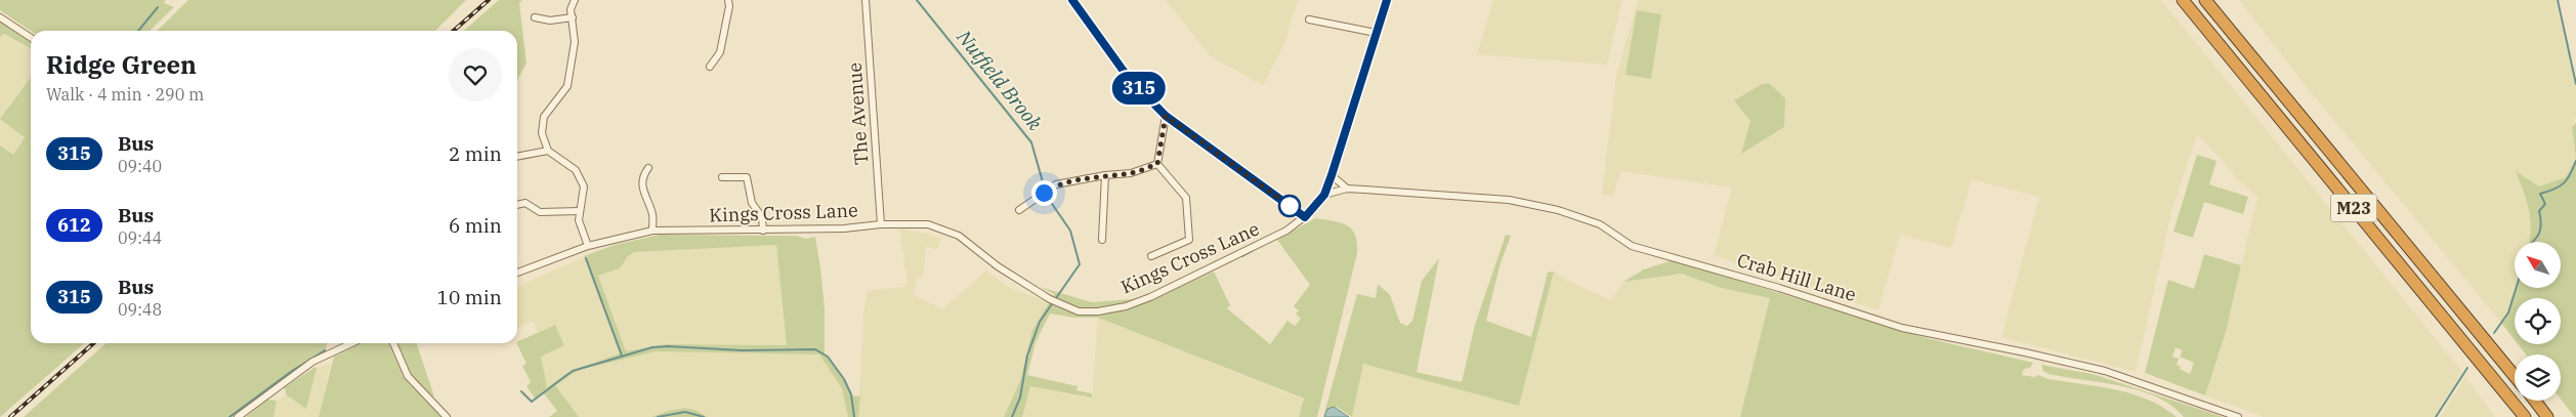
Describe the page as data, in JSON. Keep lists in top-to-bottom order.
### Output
{
  "streets": {
    "highway": ["M23"],
    "street": ["The Avenue", "Kings Cross Lane", "Crab Hill Lane"]
  },
  "crossings": [
    ["The Avenue", "Kings Cross Lane"],
    ["Kings Cross Lane", "Crab Hill Lane"]
  ],
  "water": ["Nutfield Brook"],
  "lines": ["bus line 315"],
  "north": "top left",
  "page": {
    "on_map": "315",
    "heading": ["Ridge Green", "Walk · 4 min · 290 m"],
    "list": [
      {
        "mark": "315",
        "name": "Bus",
        "note": "09:40",
        "value": "2 min"
      },
      {
        "mark": "612",
        "name": "Bus",
        "note": "09:44",
        "value": "6 min"
      },
      {
        "mark": "315",
        "name": "Bus",
        "note": "09:48",
        "value": "10 min"
      }
    ]
  }
}
